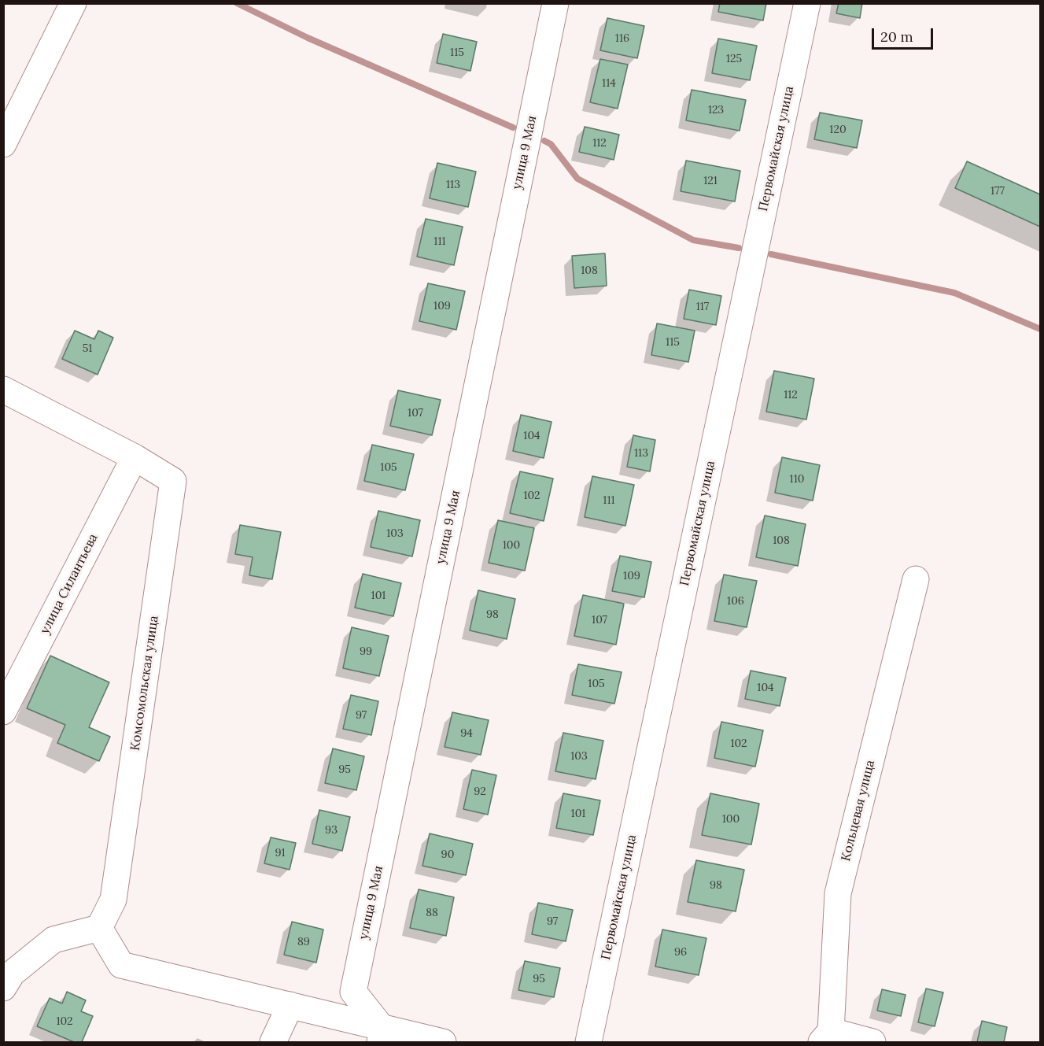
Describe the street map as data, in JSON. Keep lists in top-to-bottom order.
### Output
{
  "streets": {
    "street": [
      "Первомайская улица",
      "улица 9 Мая",
      "улица Силантьева",
      "Комсомольская улица",
      "Кольцевая улица"
    ]
  },
  "crossings": [
    ["улица Силантьева", "Комсомольская улица"]
  ],
  "house_numbers": [
    "116",
    "115",
    "125",
    "114",
    "123",
    "120",
    "112",
    "121",
    "113",
    "177",
    "111",
    "108",
    "109",
    "117",
    "115",
    "51",
    "112",
    "107",
    "104",
    "113",
    "105",
    "110",
    "102",
    "111",
    "103",
    "108",
    "100",
    "109",
    "101",
    "106",
    "98",
    "107",
    "99",
    "105",
    "104",
    "97",
    "94",
    "102",
    "103",
    "95",
    "92",
    "101",
    "100",
    "93",
    "91",
    "90",
    "98",
    "88",
    "97",
    "89",
    "96",
    "95",
    "102"
  ],
  "scale_bar": "20 m"
}
